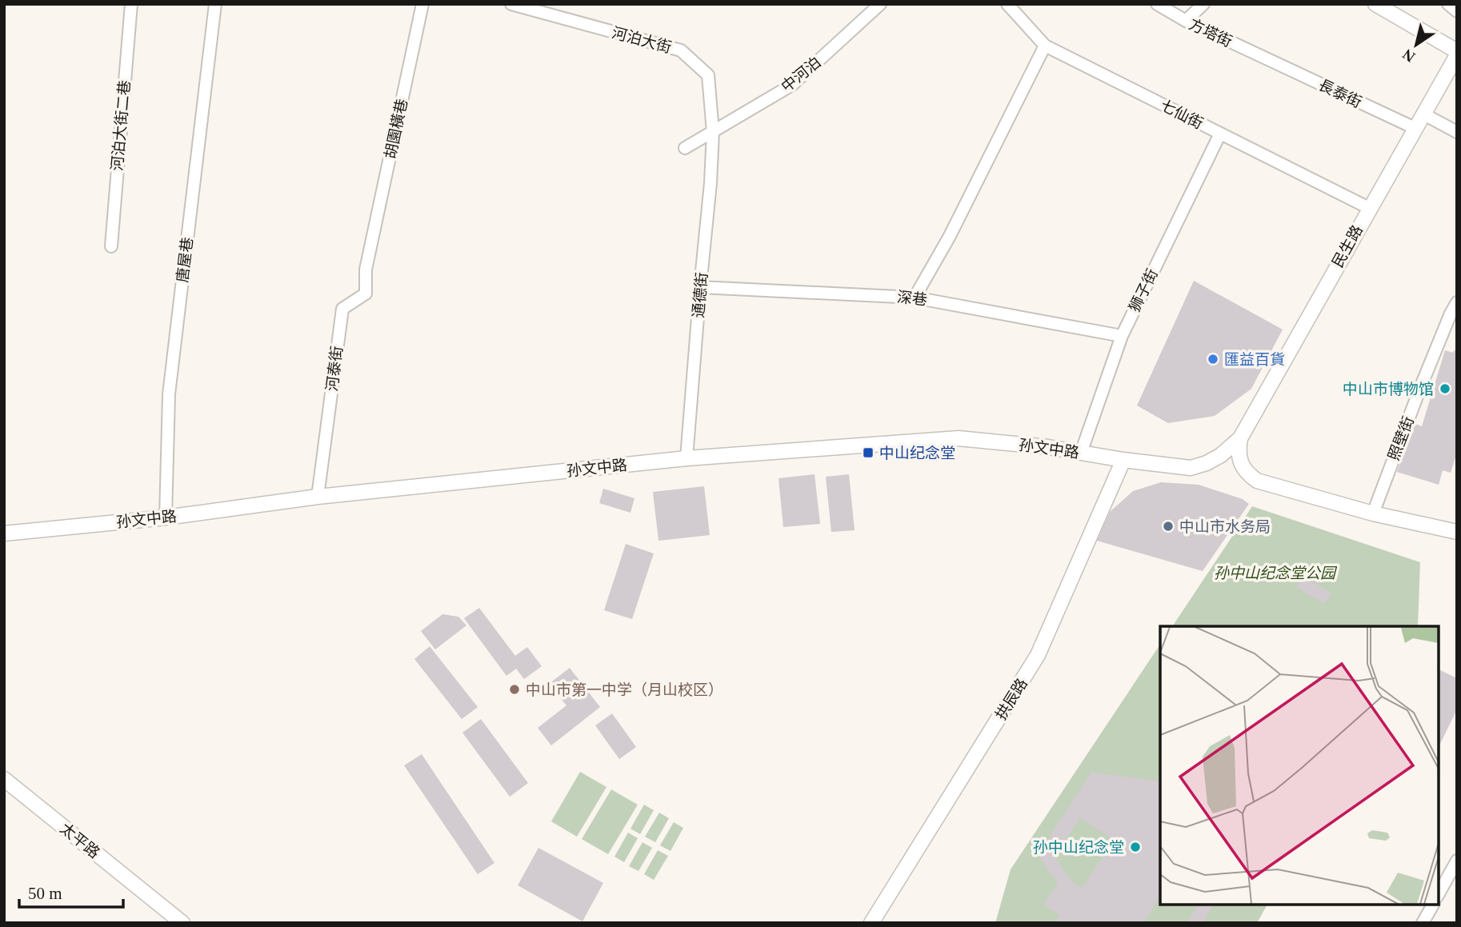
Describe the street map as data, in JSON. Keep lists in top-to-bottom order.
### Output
{
  "streets": {
    "street": [
      "方塔街",
      "河泊大街",
      "中河泊",
      "長泰街",
      "七仙街",
      "河泊大街二巷",
      "胡園橫巷",
      "民生路",
      "唐屋巷",
      "狮子街",
      "通德街",
      "深巷",
      "河泰街",
      "照壁街",
      "孙文中路",
      "拱辰路",
      "太平路"
    ]
  },
  "crossings": [
    ["方塔街", "長泰街"],
    ["河泊大街", "中河泊"],
    ["河泊大街", "通德街"],
    ["中河泊", "通德街"],
    ["長泰街", "民生路"],
    ["七仙街", "民生路"],
    ["七仙街", "狮子街"],
    ["胡園橫巷", "河泰街"],
    ["民生路", "孙文中路"],
    ["唐屋巷", "孙文中路"],
    ["狮子街", "深巷"],
    ["狮子街", "孙文中路"],
    ["通德街", "深巷"],
    ["通德街", "孙文中路"],
    ["河泰街", "孙文中路"],
    ["孙文中路", "拱辰路"]
  ],
  "parks": ["孙中山纪念堂公园"],
  "places": {
    "other": [
      "匯益百貨",
      "中山市博物馆",
      "中山市水务局",
      "中山市第一中学（月山校区）",
      "孙中山纪念堂"
    ],
    "transit": ["中山纪念堂"]
  },
  "scale_bar": "50 m",
  "north": "bottom left"
}
